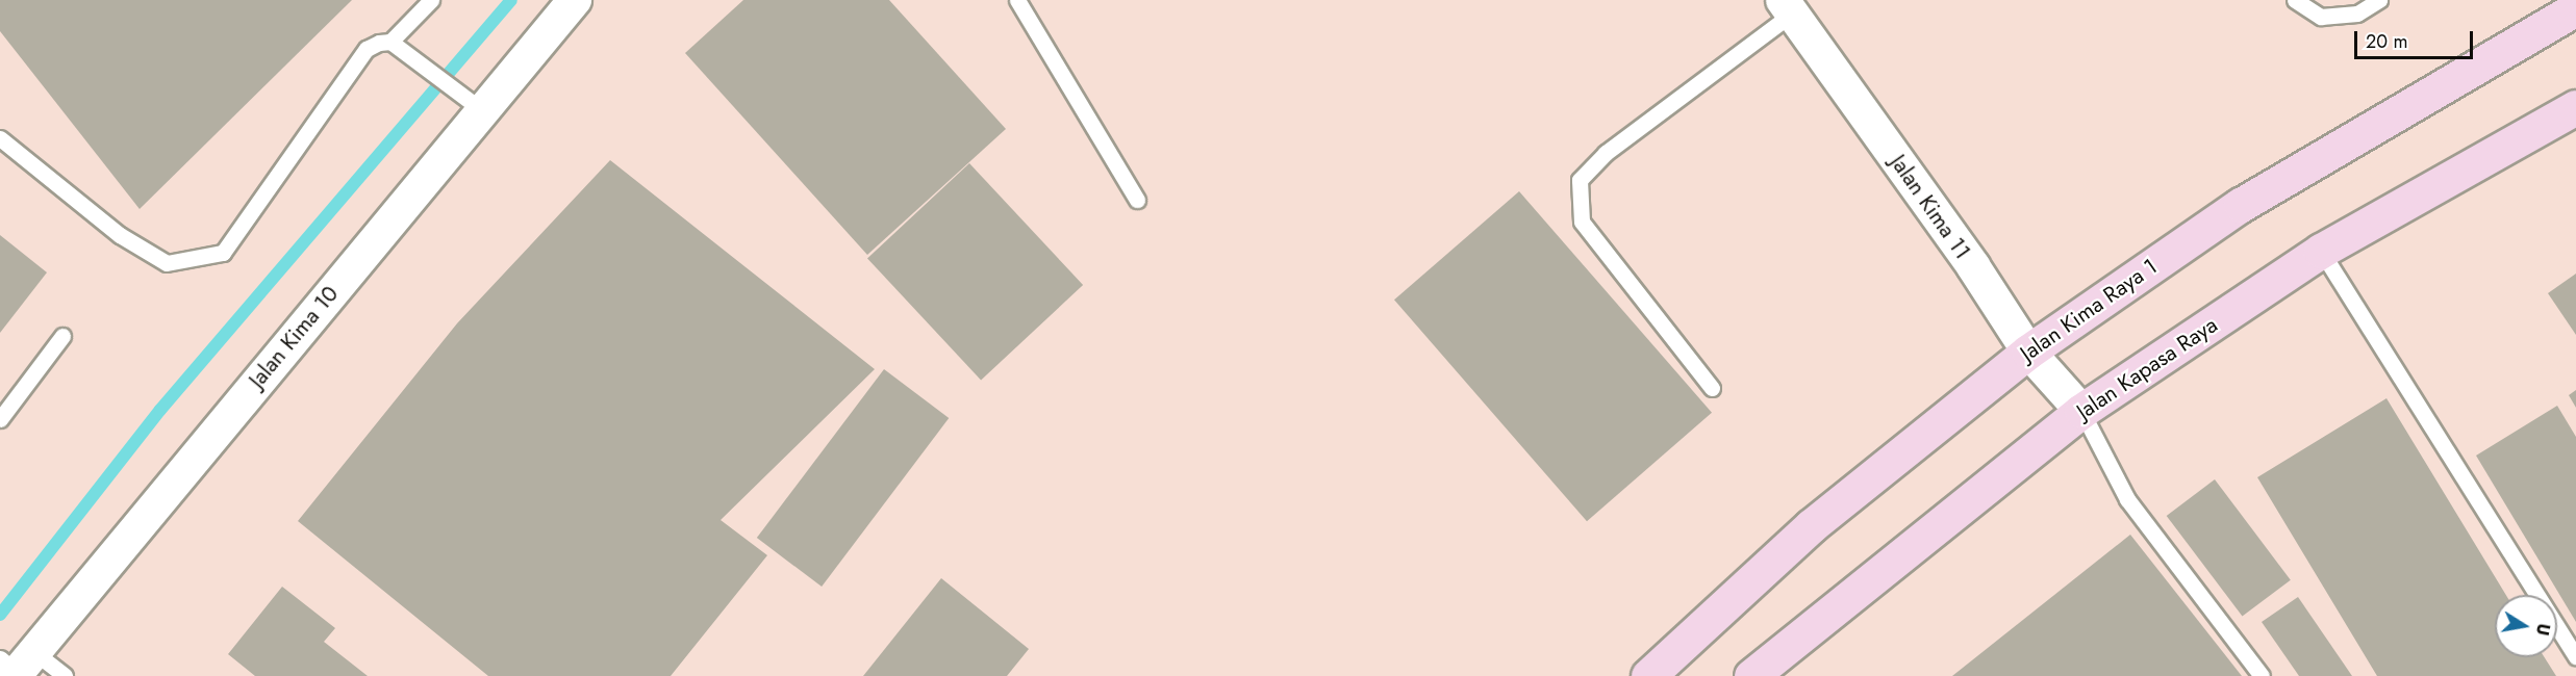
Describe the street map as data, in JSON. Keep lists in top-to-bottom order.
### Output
{
  "streets": {
    "main road": ["Jalan Kima Raya 1", "Jalan Kapasa Raya"],
    "street": ["Jalan Kima 11", "Jalan Kima 10"]
  },
  "crossings": [
    ["Jalan Kima 11", "Jalan Kima Raya 1"],
    ["Jalan Kima 11", "Jalan Kapasa Raya"]
  ],
  "scale_bar": "20 m",
  "north": "right"
}
